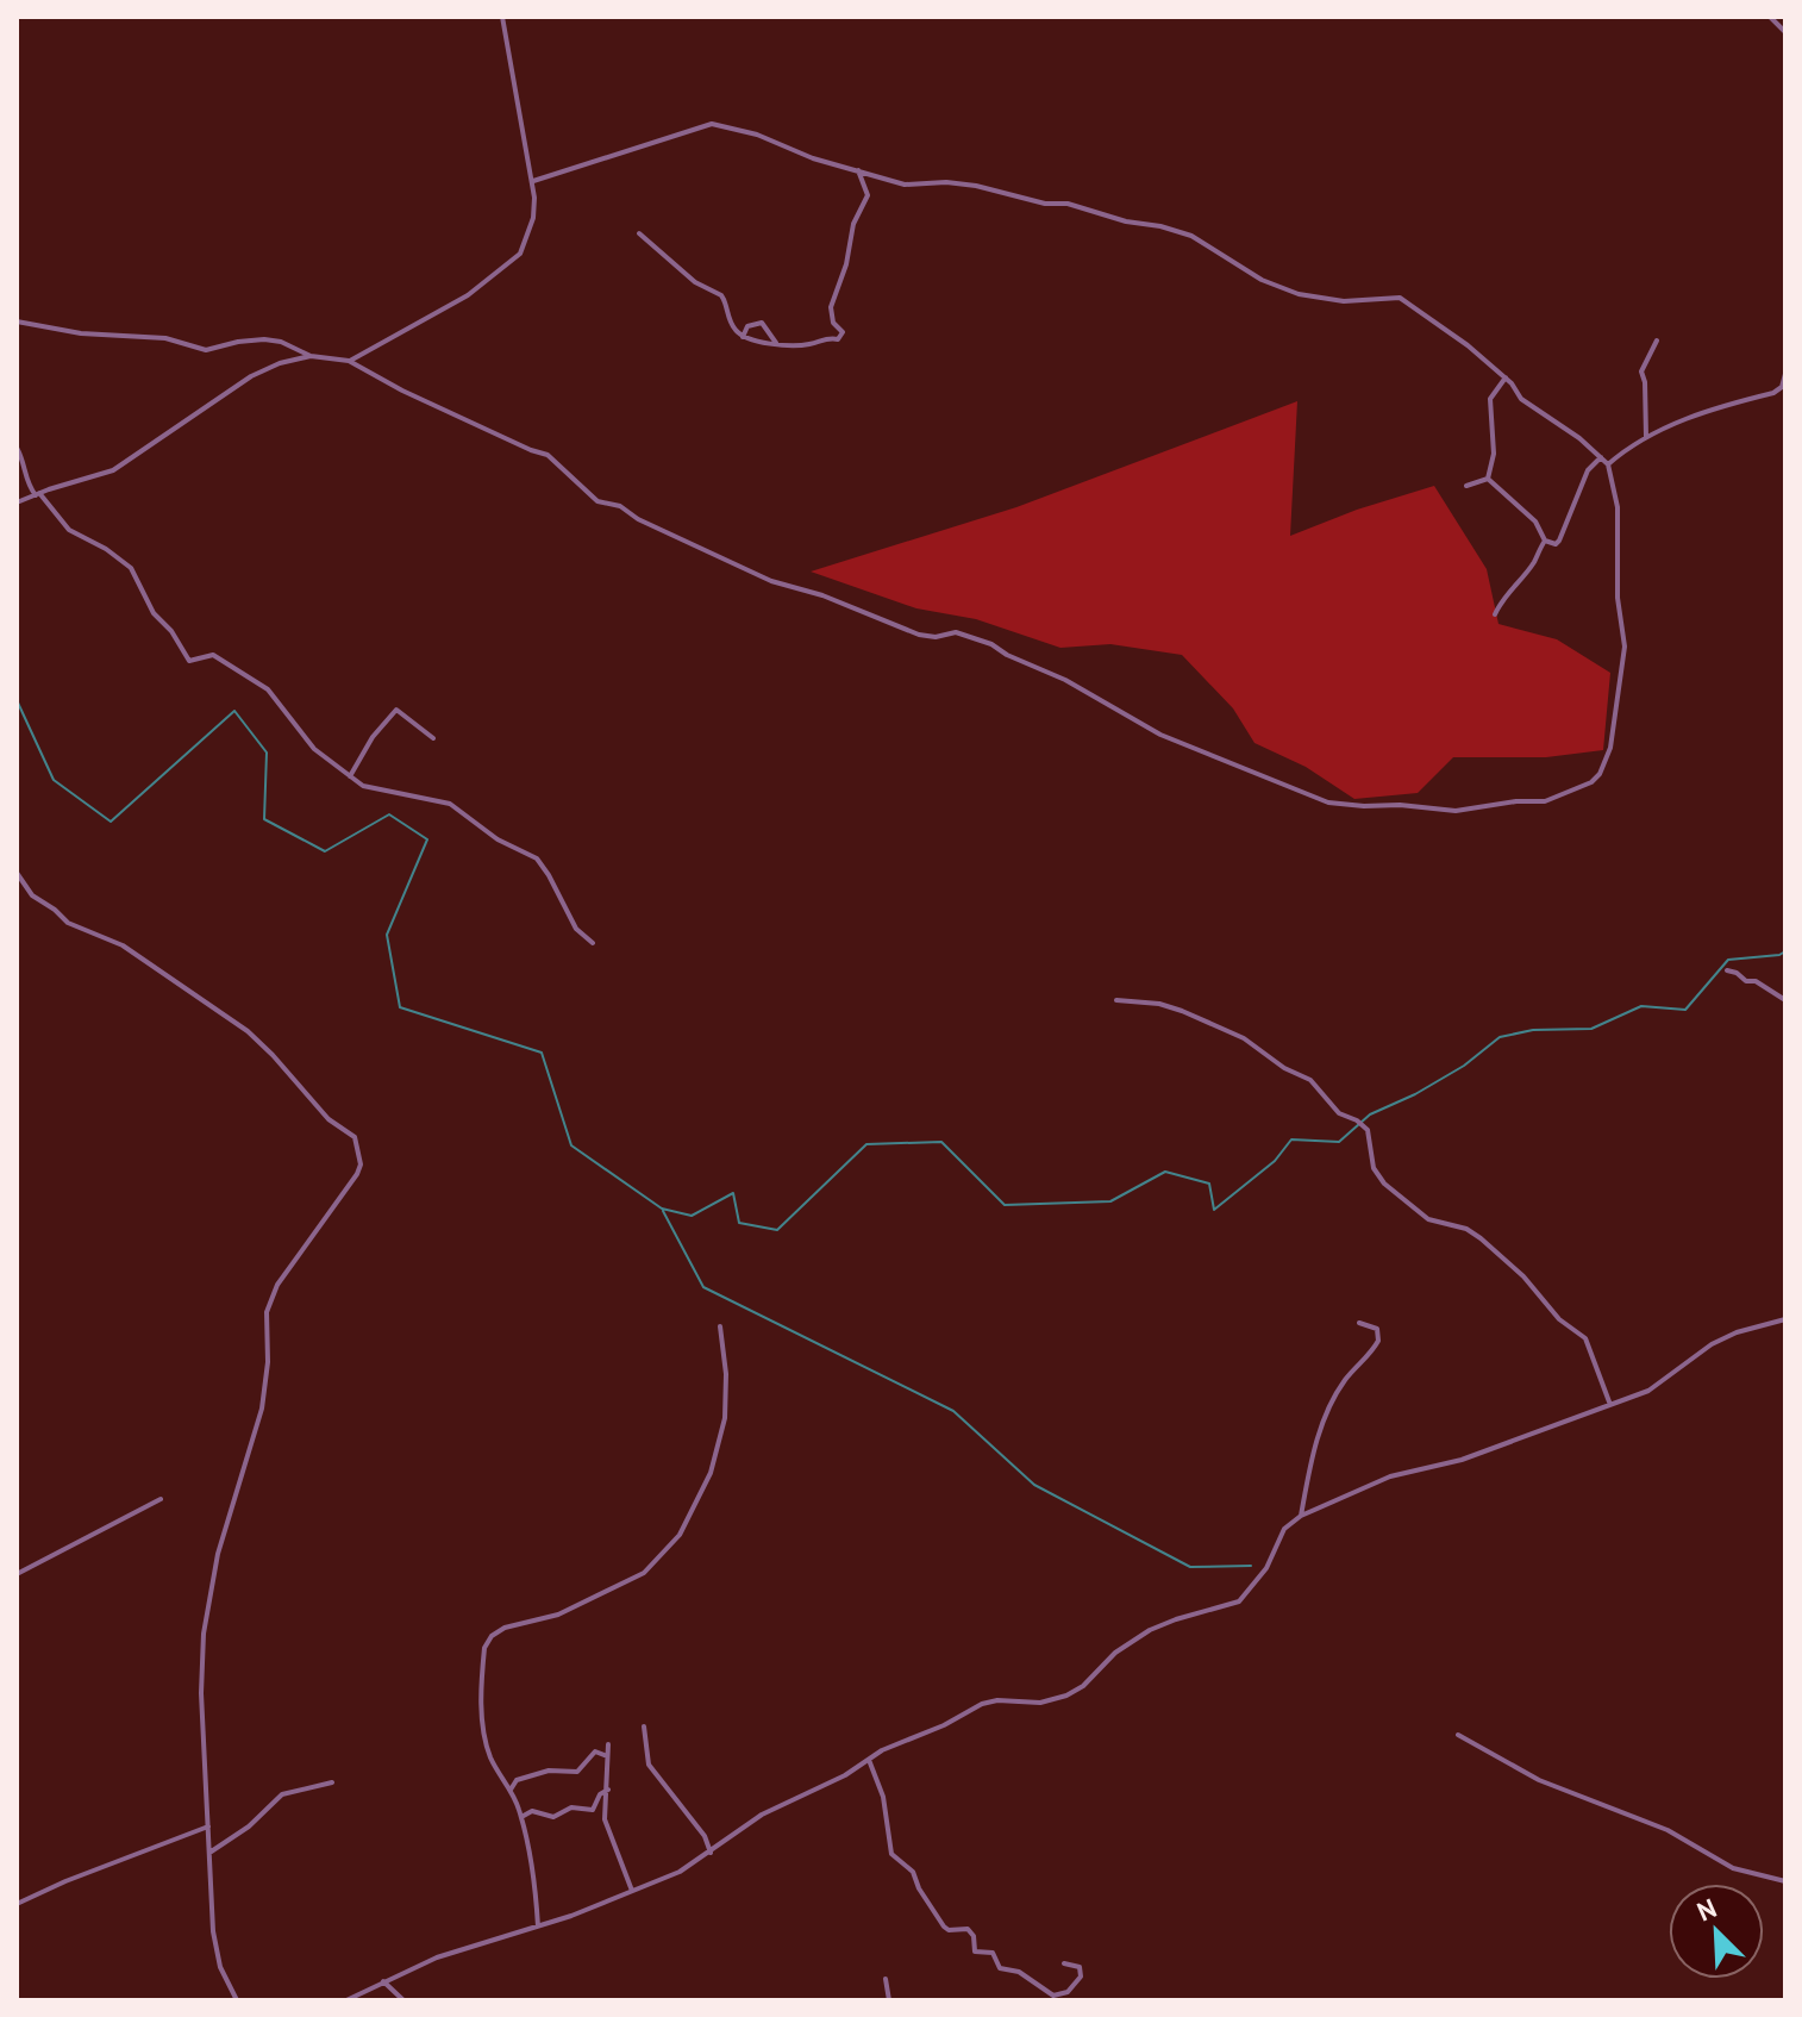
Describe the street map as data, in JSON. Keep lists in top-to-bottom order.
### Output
{
  "north": "top left"
}
